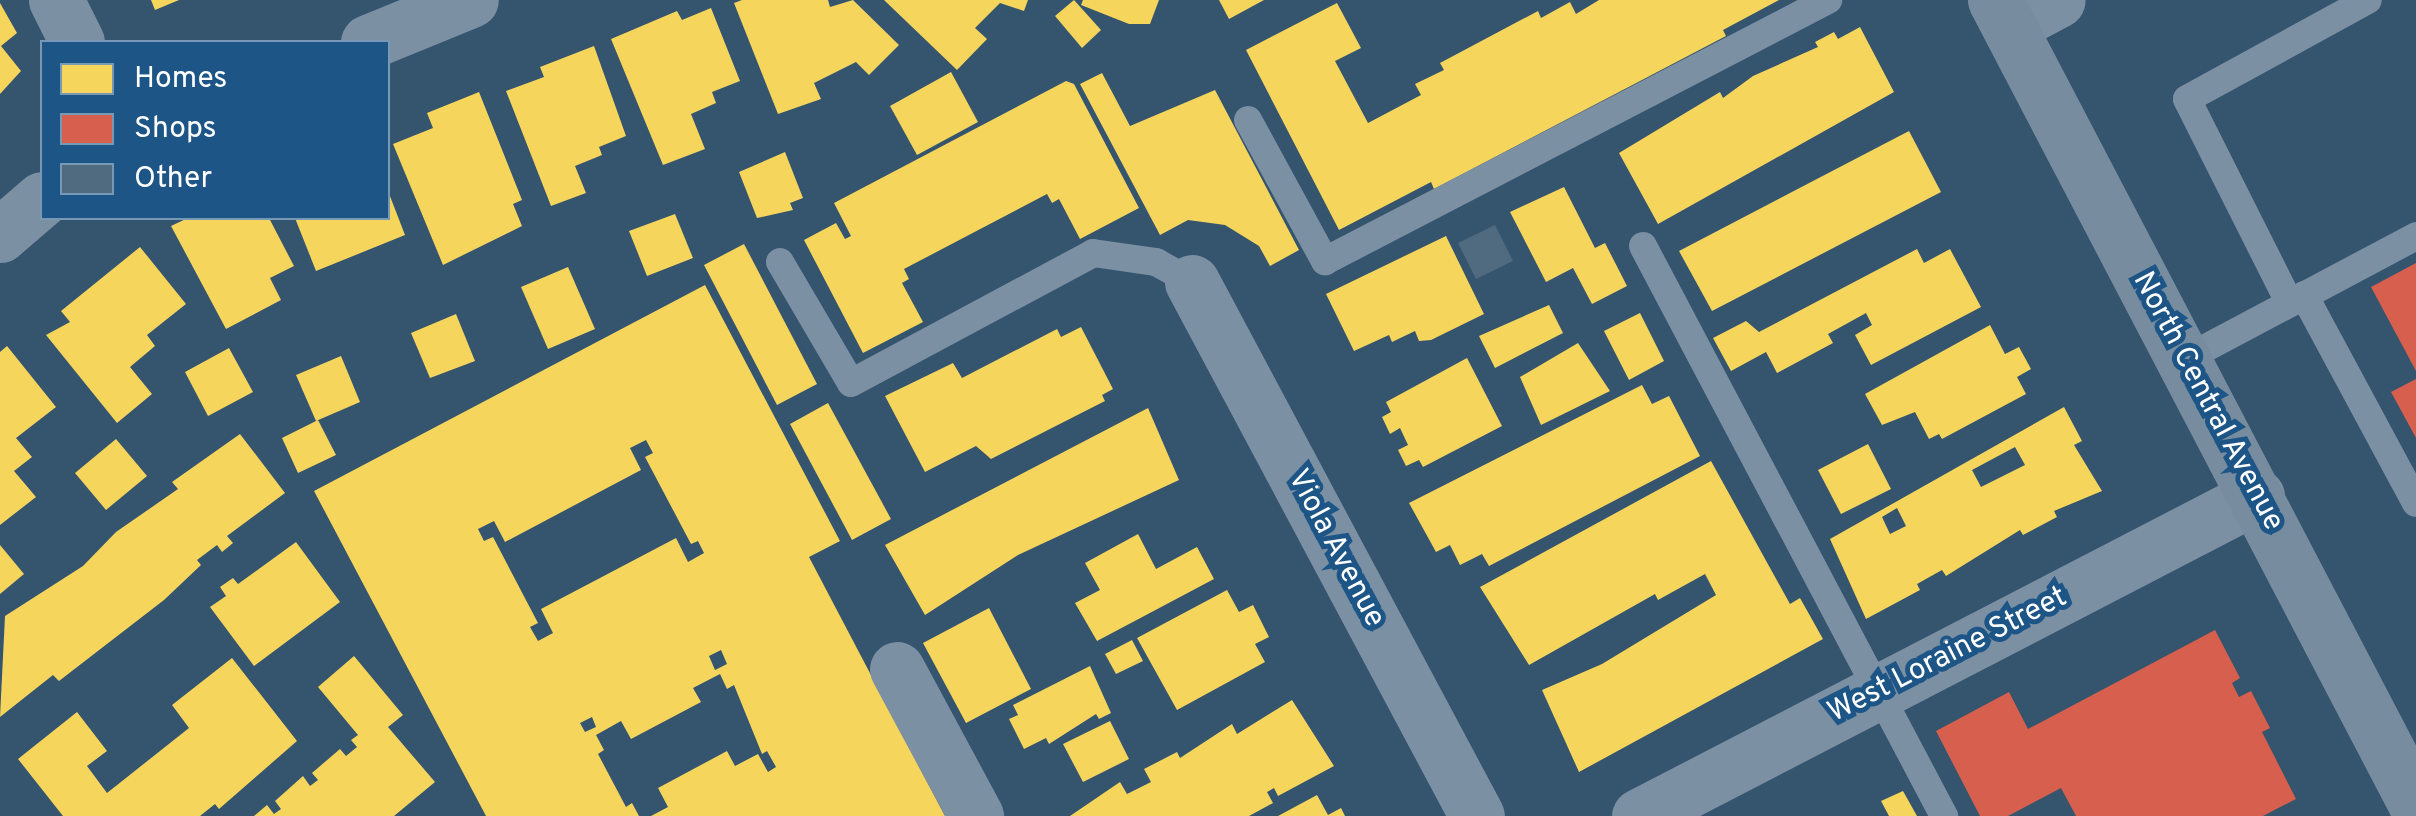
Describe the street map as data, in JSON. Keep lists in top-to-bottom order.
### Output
{
  "streets": {
    "street": ["North Central Avenue", "Viola Avenue", "West Loraine Street"]
  },
  "crossings": [
    ["North Central Avenue", "West Loraine Street"]
  ],
  "legend": ["Homes", "Shops", "Other"]
}
